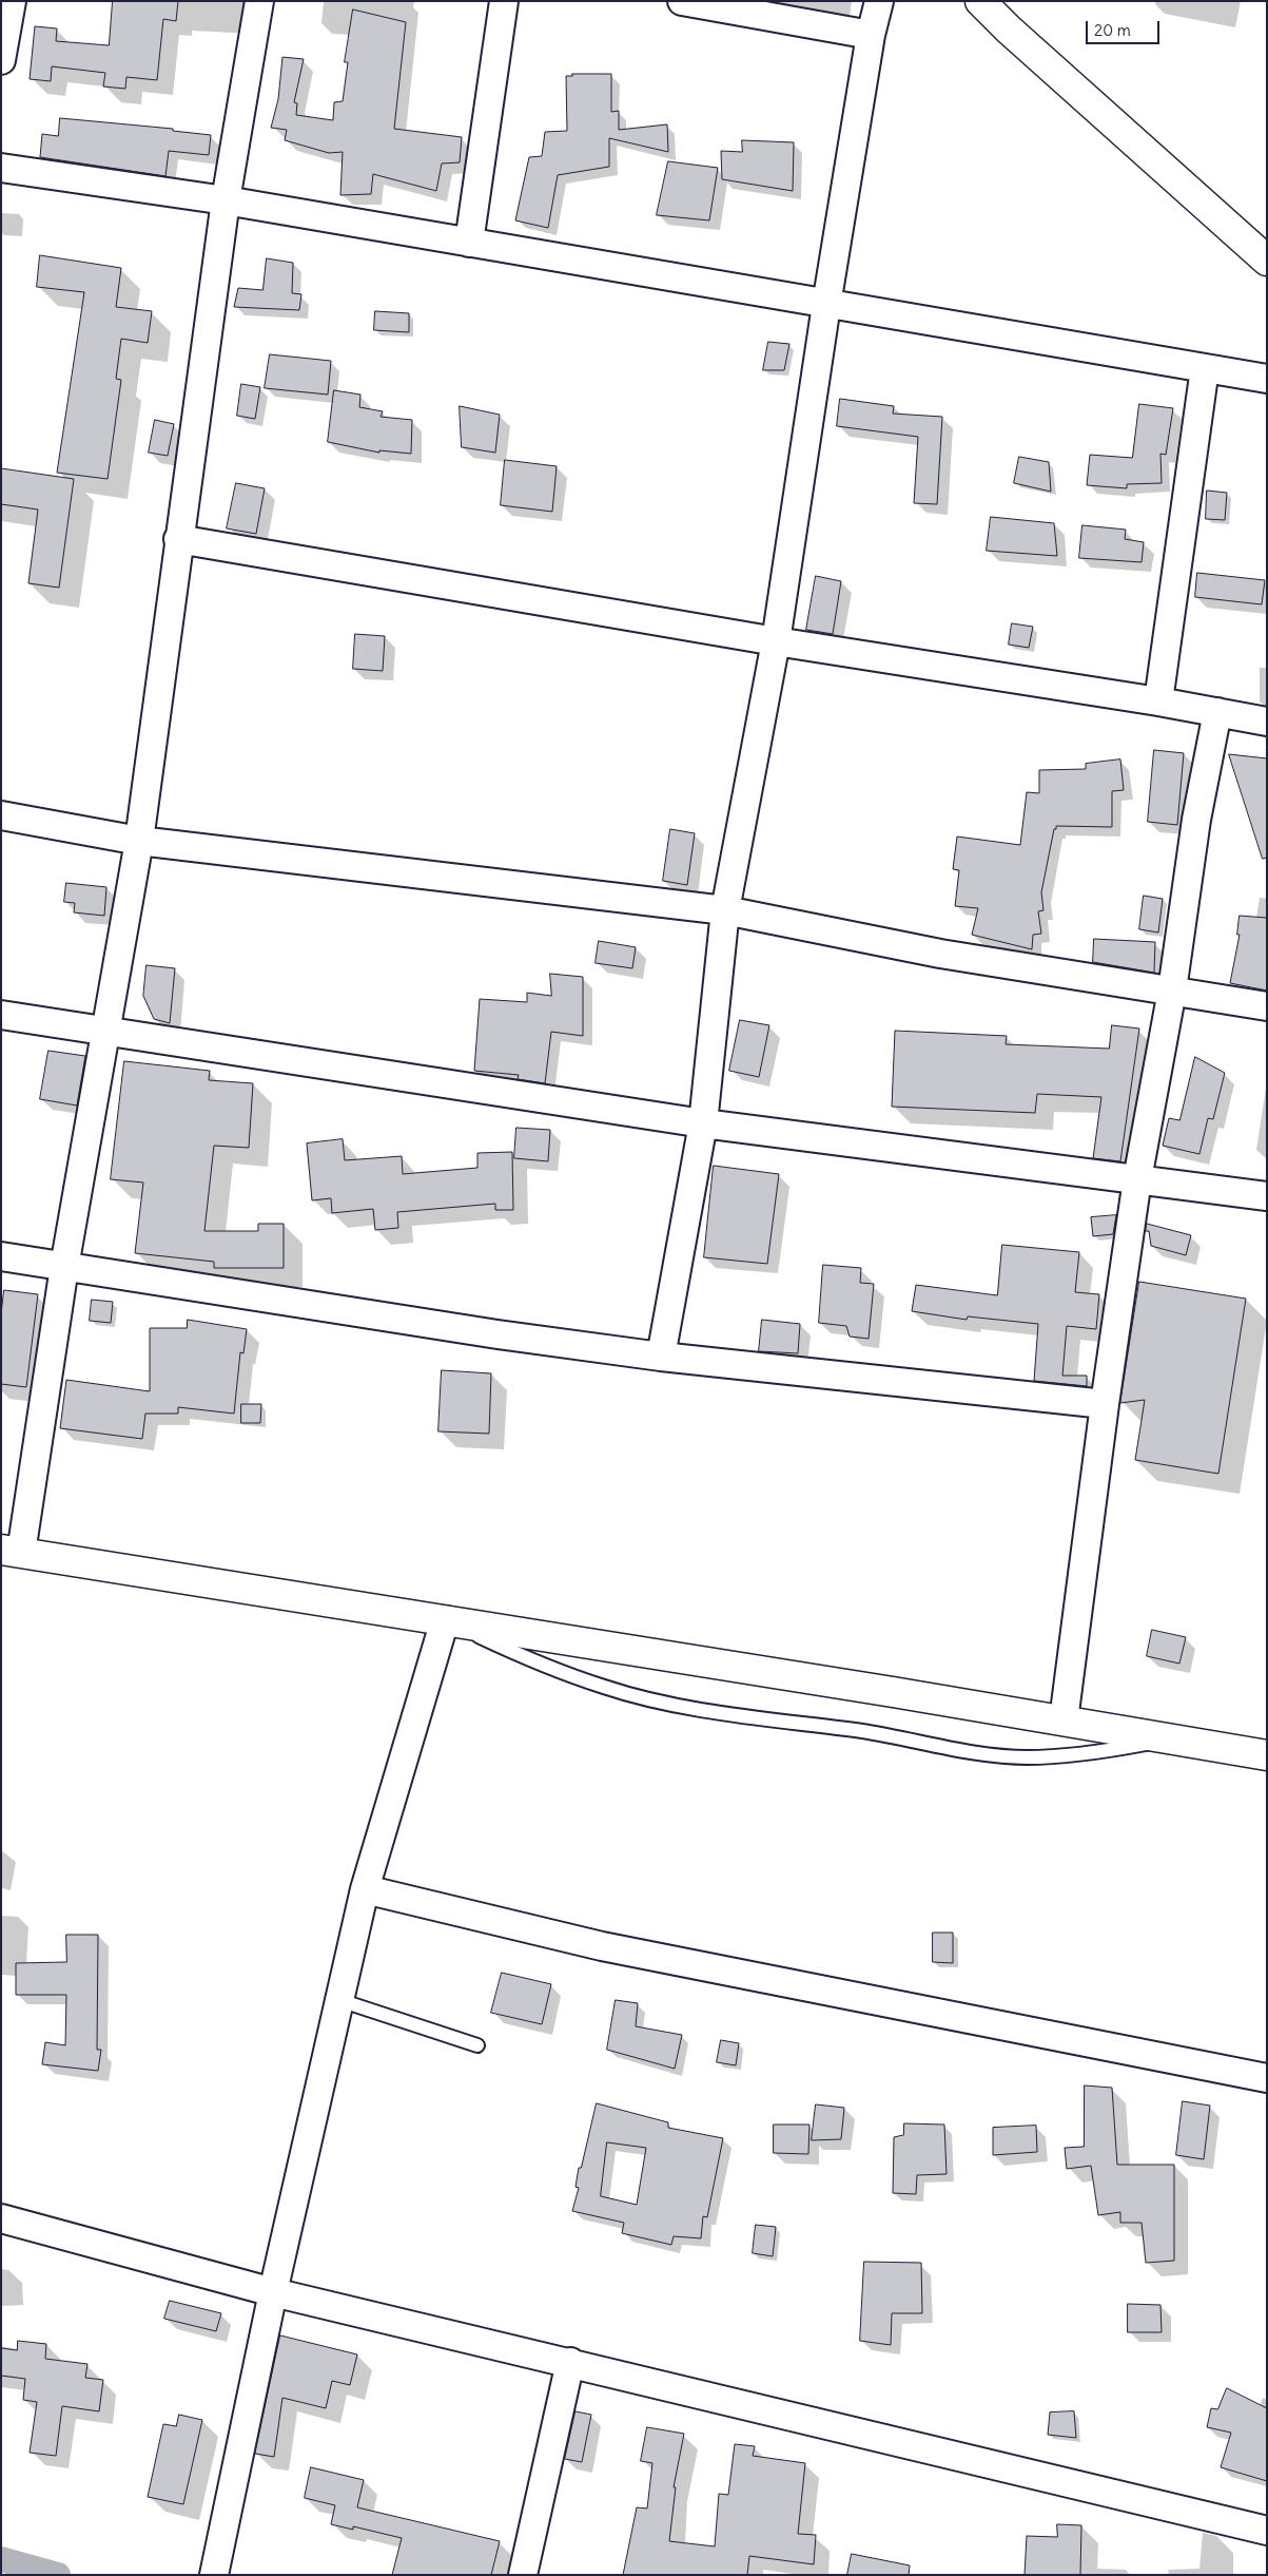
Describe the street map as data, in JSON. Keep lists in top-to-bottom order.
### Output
{
  "scale_bar": "20 m"
}
